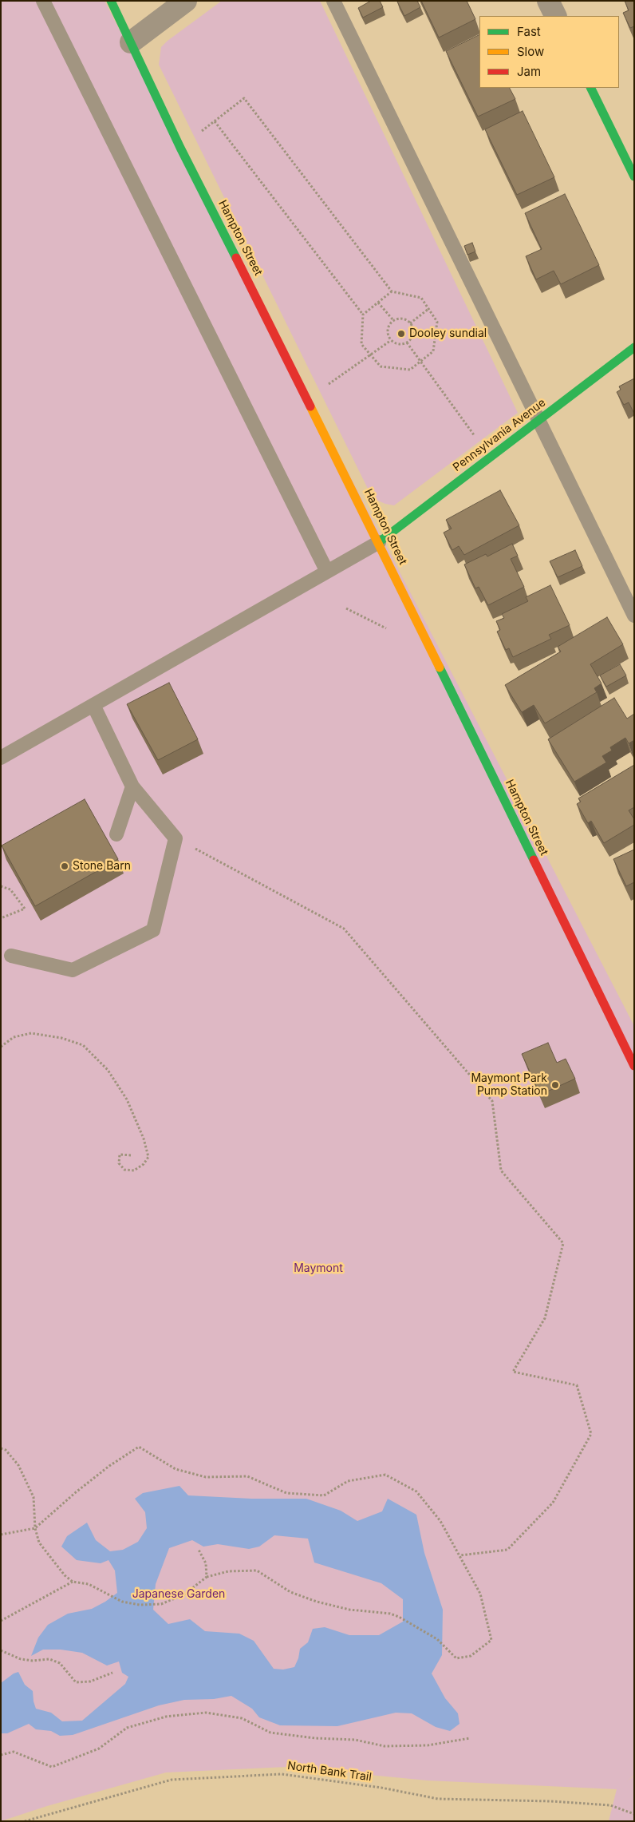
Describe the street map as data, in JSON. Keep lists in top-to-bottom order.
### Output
{
  "streets": {
    "street": ["Hampton Street", "Pennsylvania Avenue"],
    "path": ["North Bank Trail"]
  },
  "crossings": [
    ["Hampton Street", "Pennsylvania Avenue"]
  ],
  "parks": ["Maymont", "Japanese Garden"],
  "places": ["Dooley sundial", "Stone Barn", "Maymont Park Pump Station"],
  "legend": ["Fast", "Slow", "Jam"]
}
